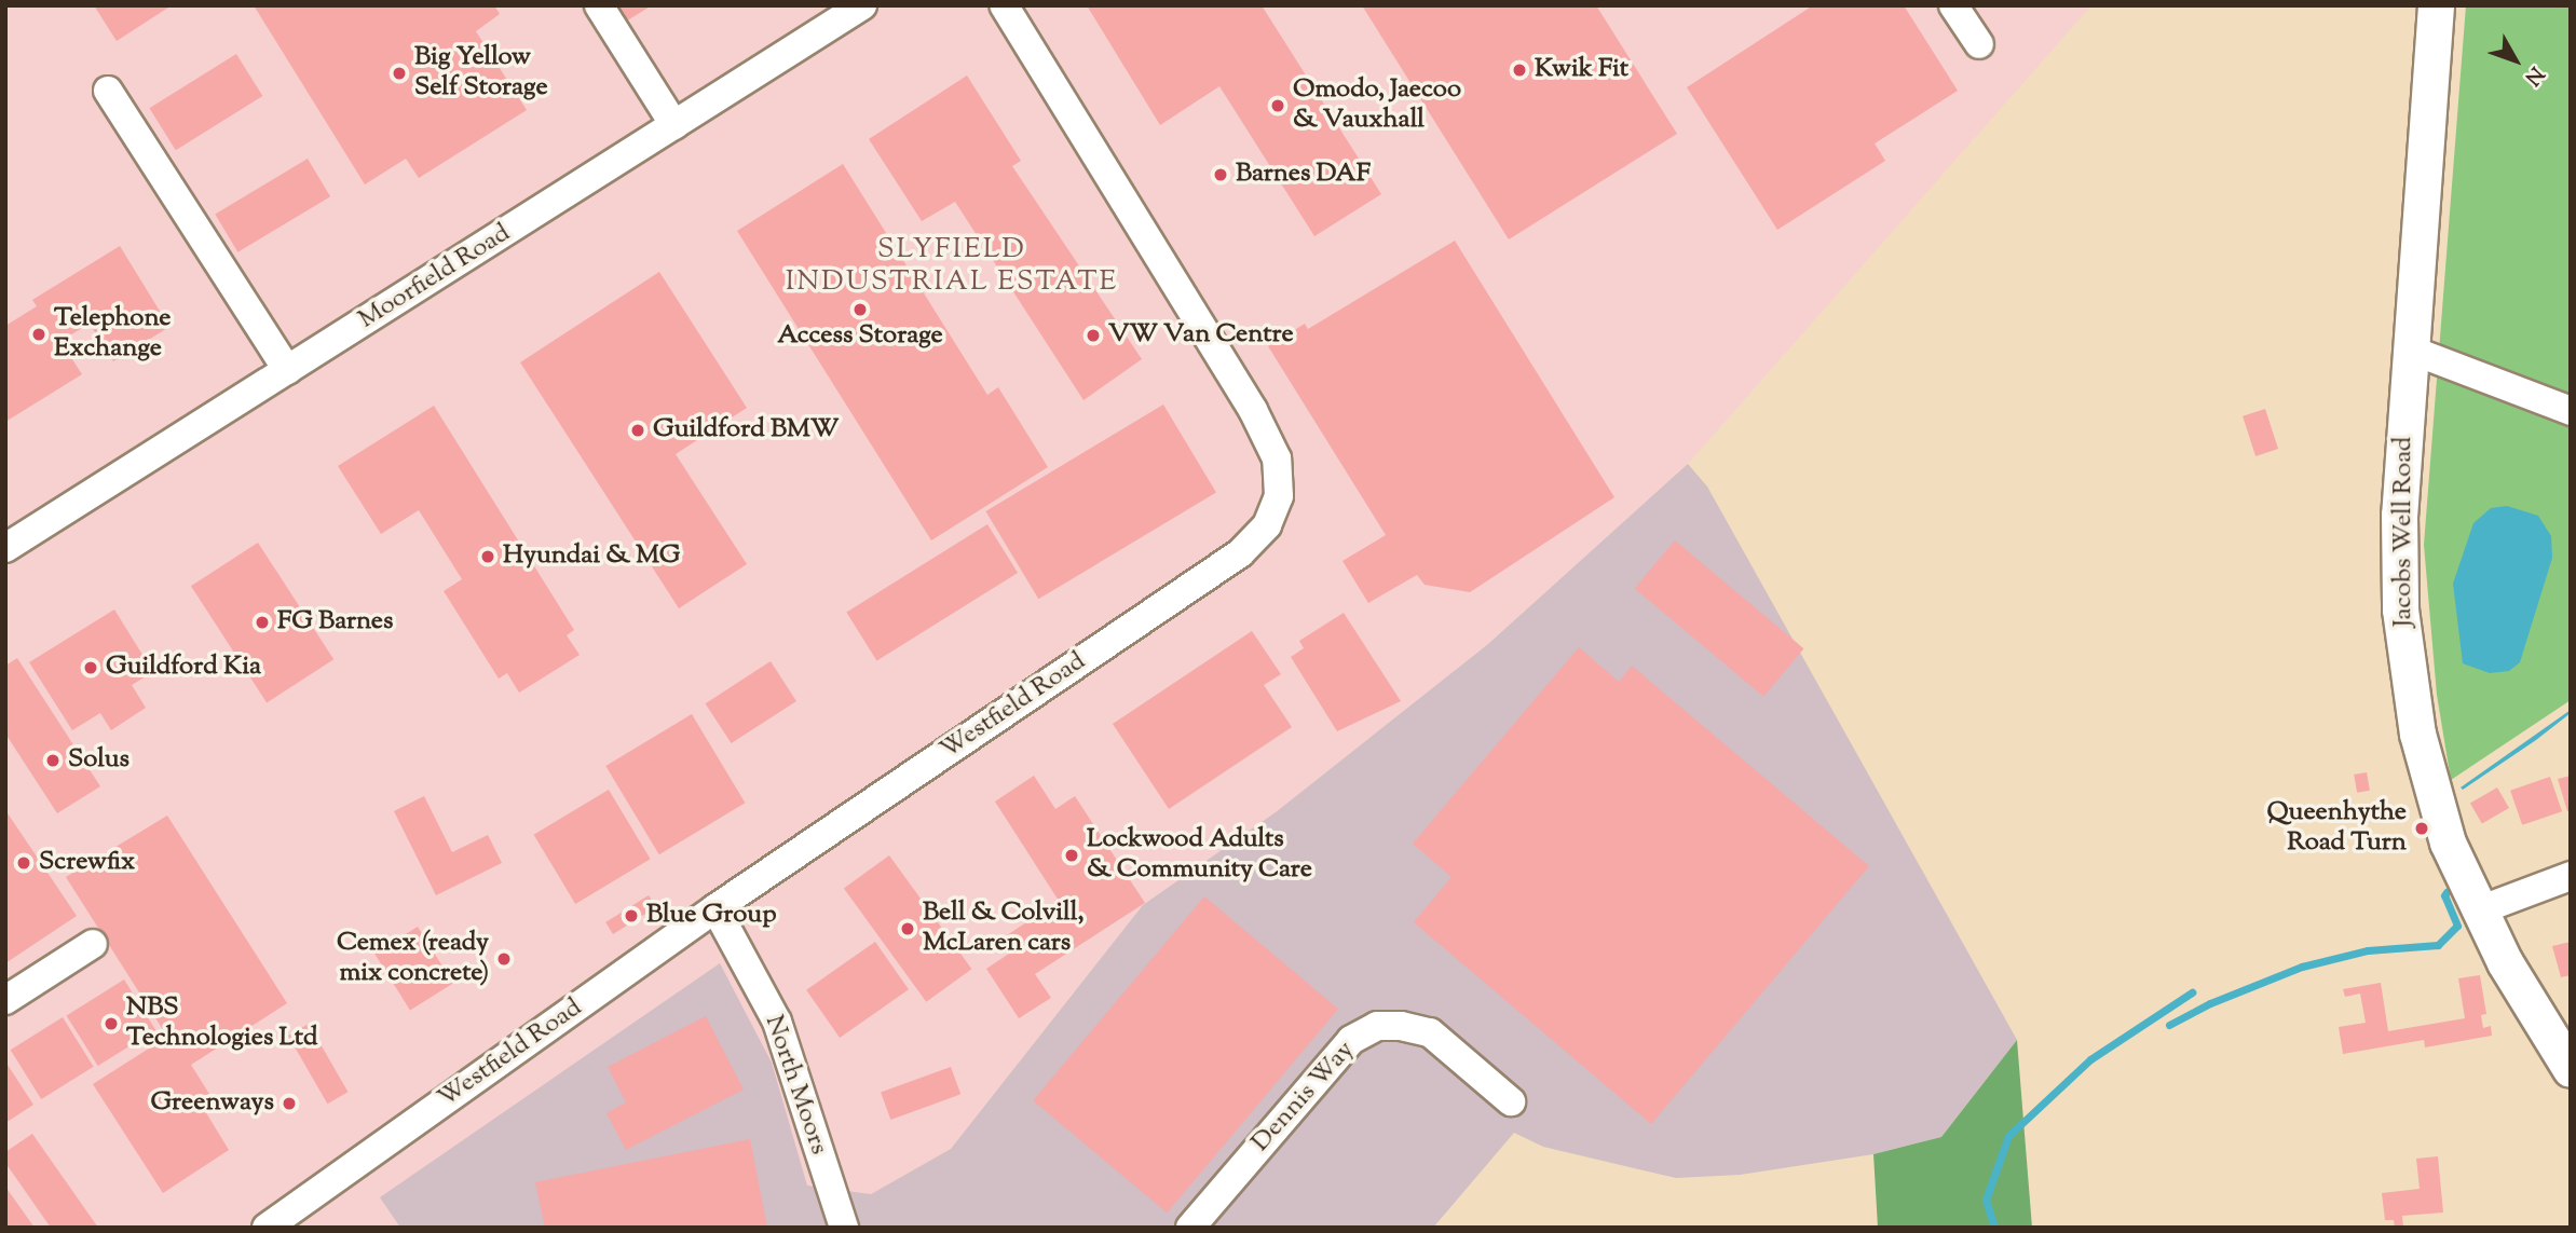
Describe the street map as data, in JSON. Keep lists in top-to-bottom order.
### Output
{
  "streets": {
    "street": [
      "Moorfield Road",
      "Jacobs Well Road",
      "Westfield Road",
      "North Moors",
      "Dennis Way"
    ]
  },
  "crossings": [
    ["Westfield Road", "North Moors"]
  ],
  "districts": ["SLYFIELD INDUSTRIAL ESTATE"],
  "places": [
    "Kwik Fit",
    "Big Yellow Self Storage",
    "Omodo, Jaecoo & Vauxhall",
    "Barnes DAF",
    "Access Storage",
    "Telephone Exchange",
    "VW Van Centre",
    "Guildford BMW",
    "Hyundai & MG",
    "FG Barnes",
    "Guildford Kia",
    "Solus",
    "Queenhythe Road Turn",
    "Lockwood Adults & Community Care",
    "Screwfix",
    "Blue Group",
    "Bell & Colvill, McLaren cars",
    "Cemex (ready mix concrete)",
    "NBS Technologies Ltd",
    "Greenways"
  ],
  "north": "bottom right"
}
